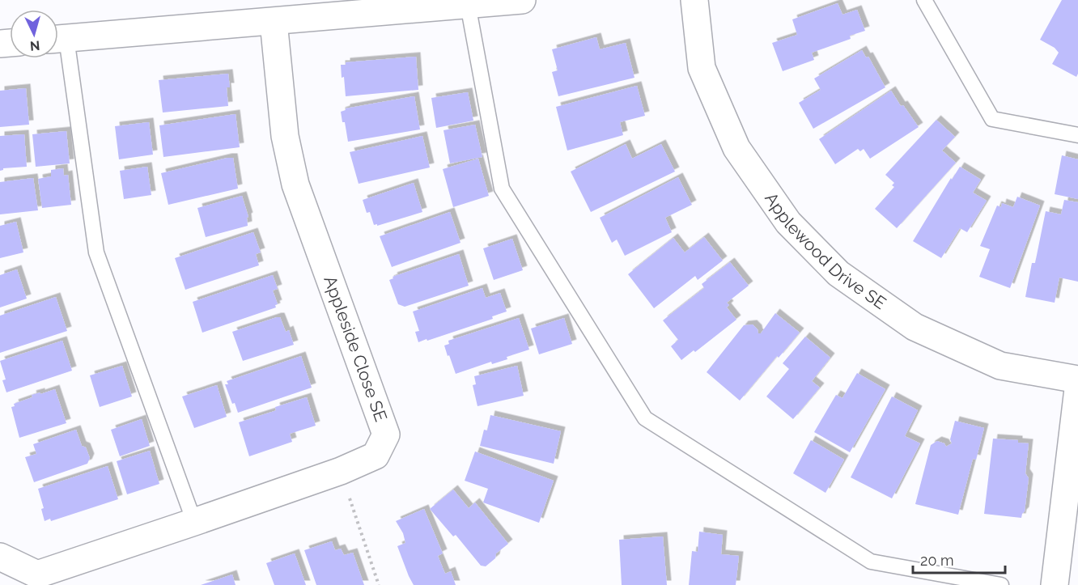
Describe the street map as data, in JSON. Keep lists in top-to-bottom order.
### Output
{
  "streets": {
    "street": ["Applewood Drive SE", "Appleside Close SE"]
  },
  "scale_bar": "20 m",
  "north": "bottom"
}
